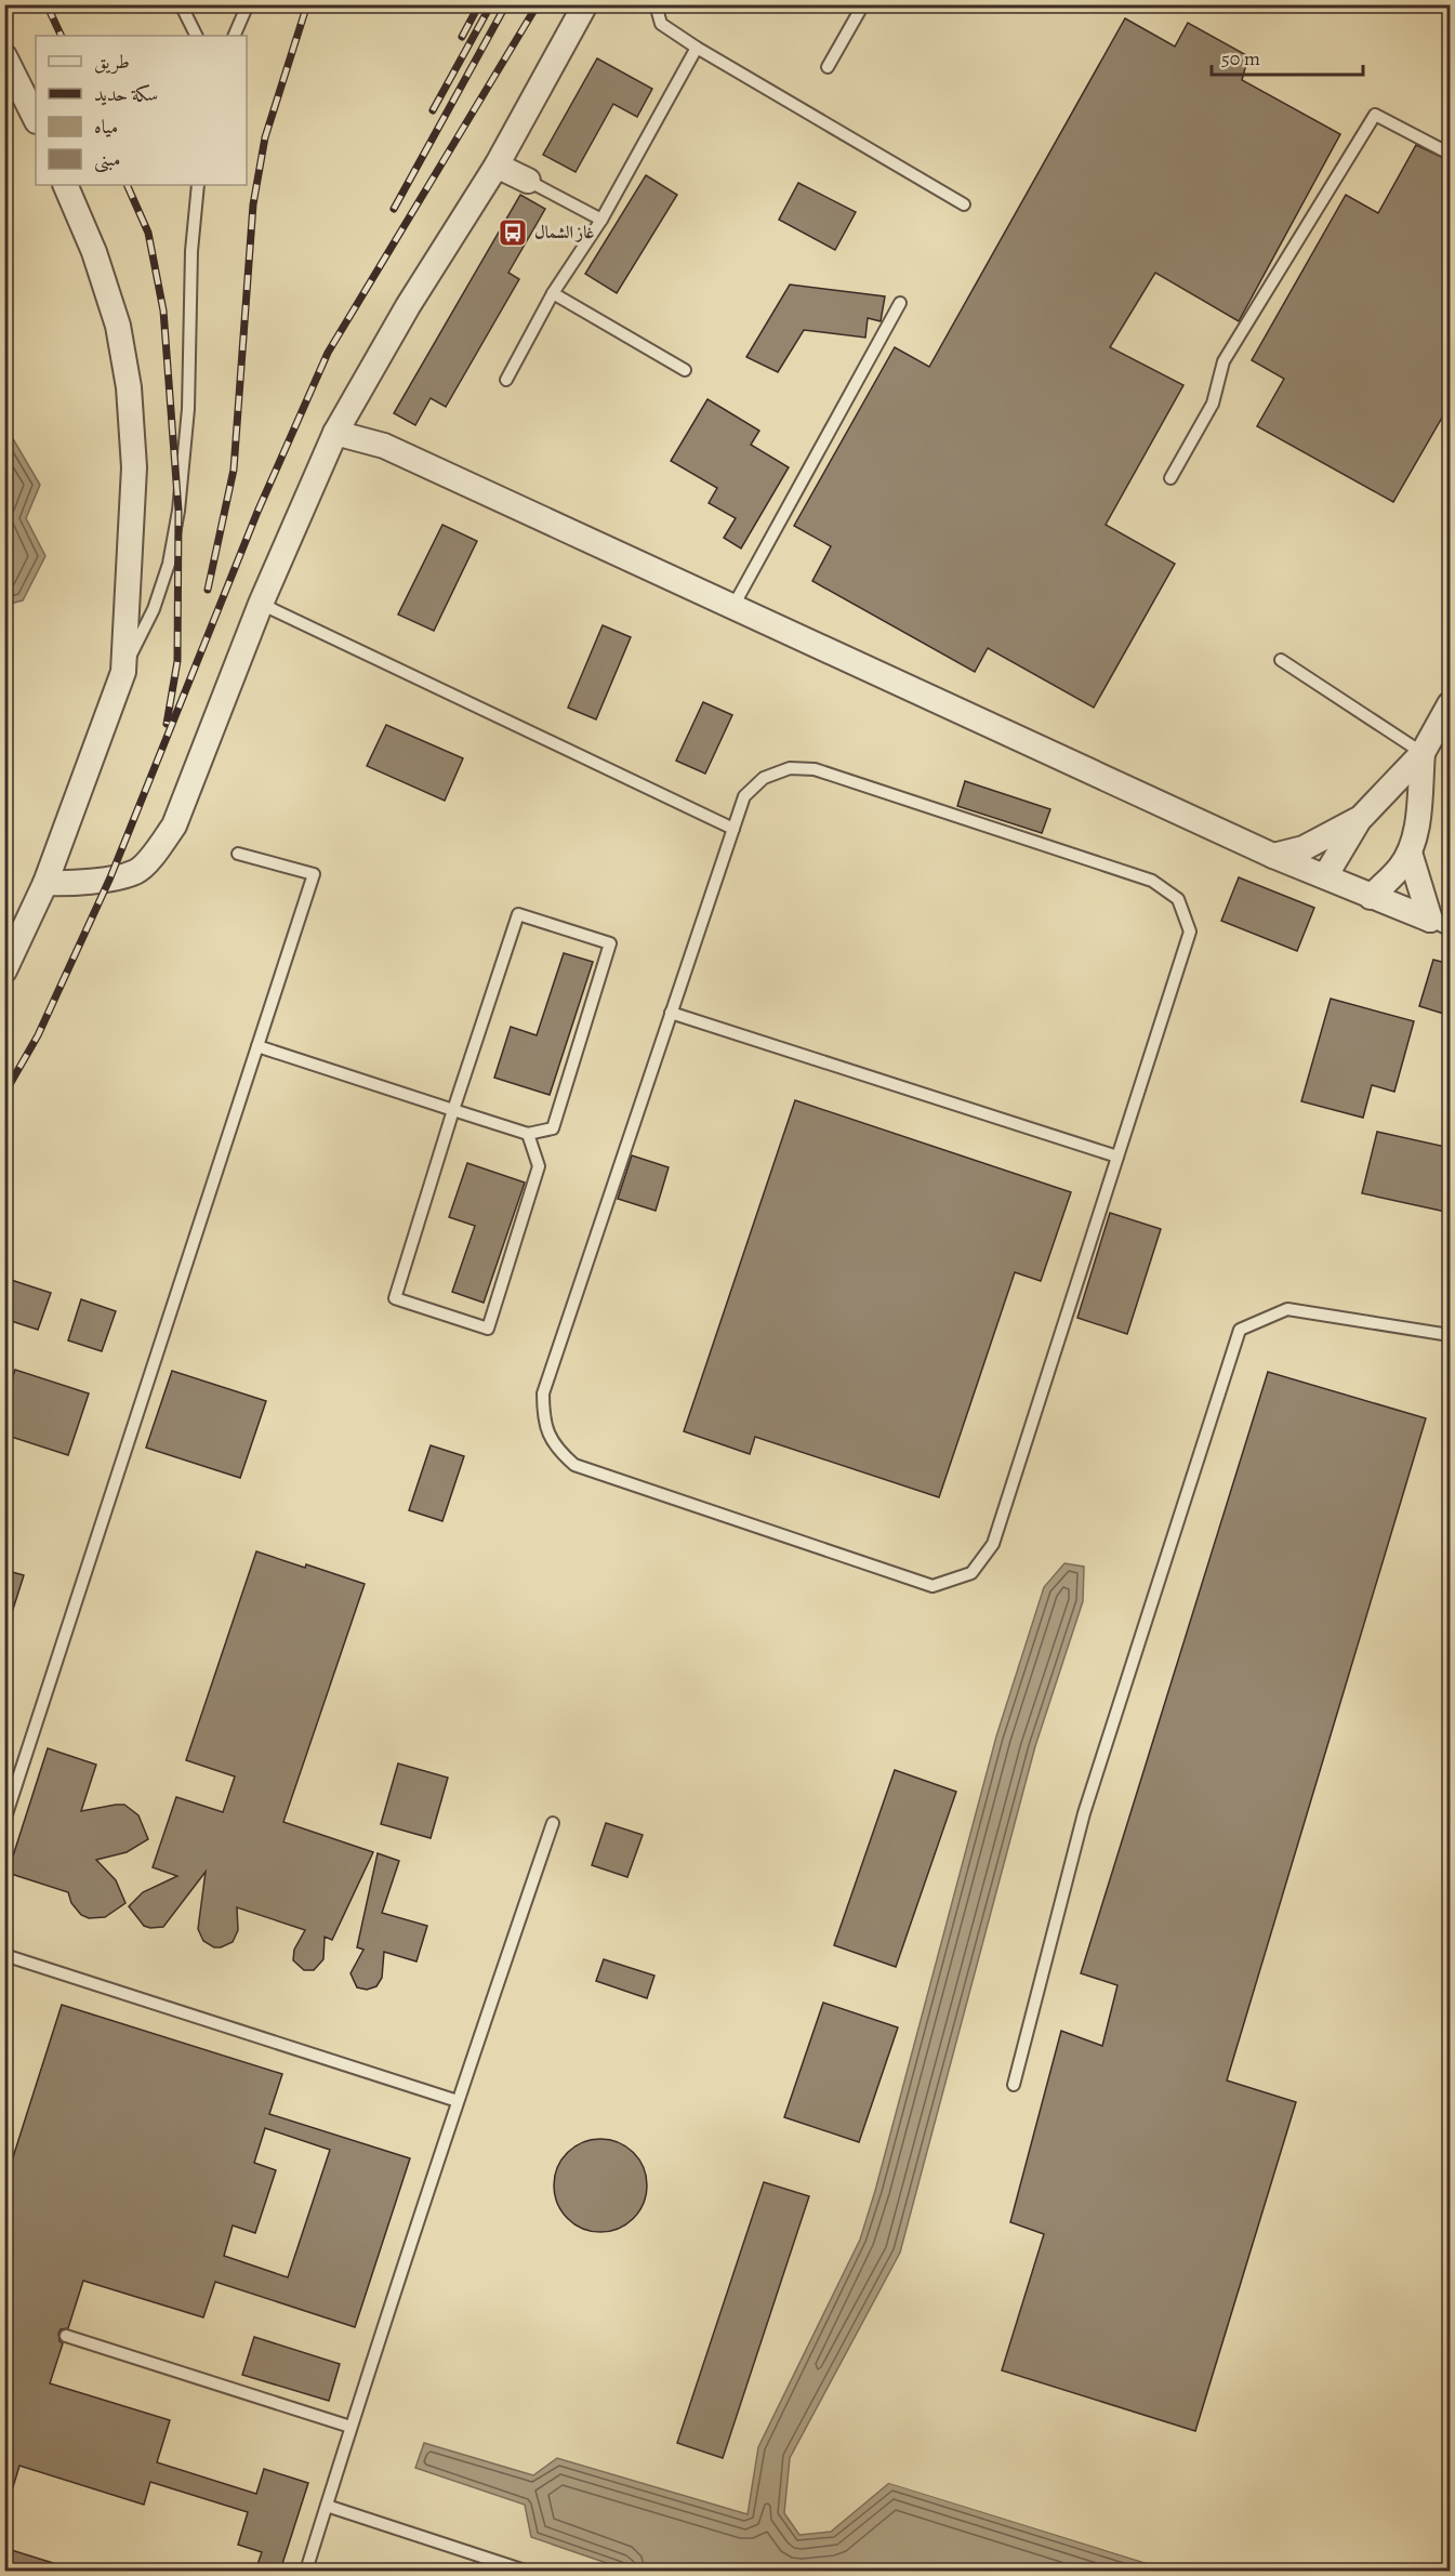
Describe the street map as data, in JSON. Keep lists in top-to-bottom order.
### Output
{
  "places": {
    "bus stop": ["غاز الشمال"]
  },
  "legend": [
    "طريق",
    "سكة حديد",
    "مياه",
    "مبنى"
  ],
  "scale_bar": "50 m"
}
